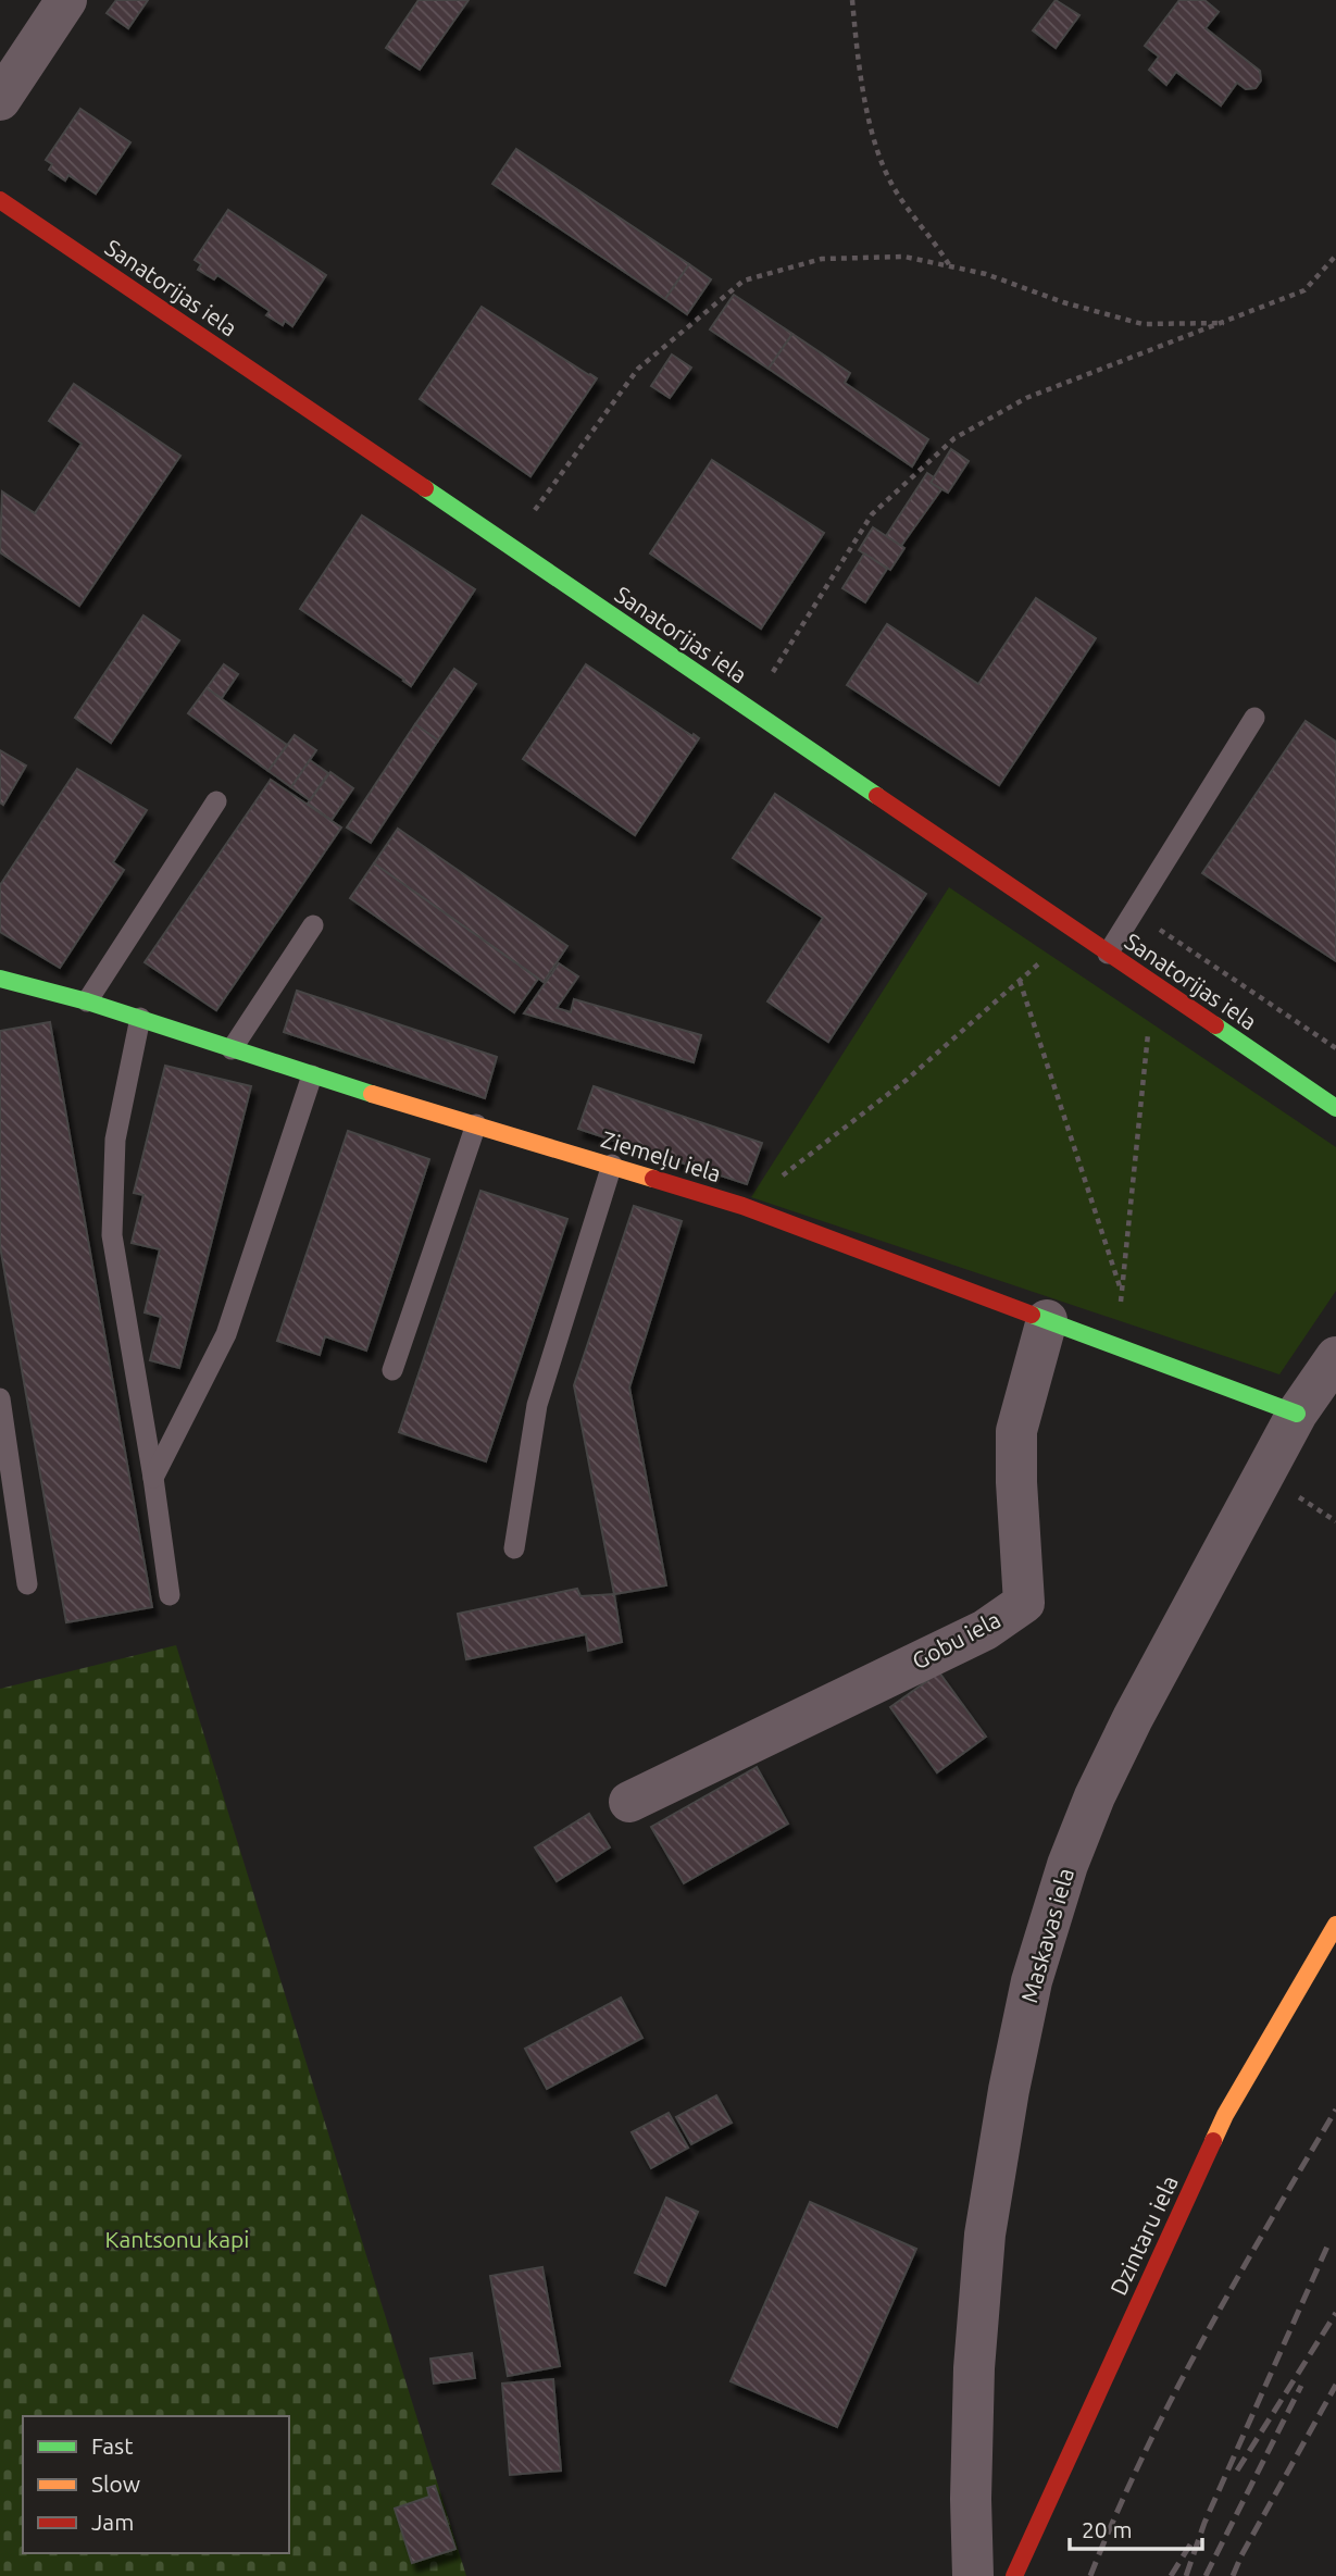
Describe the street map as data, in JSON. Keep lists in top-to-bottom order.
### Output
{
  "streets": {
    "street": [
      "Sanatorijas iela",
      "Ziemeļu iela",
      "Gobu iela",
      "Maskavas iela",
      "Dzintaru iela"
    ]
  },
  "crossings": [
    ["Ziemeļu iela", "Gobu iela"],
    ["Ziemeļu iela", "Maskavas iela"]
  ],
  "parks": ["Kantsonu kapi"],
  "legend": ["Fast", "Slow", "Jam"],
  "scale_bar": "20 m"
}
